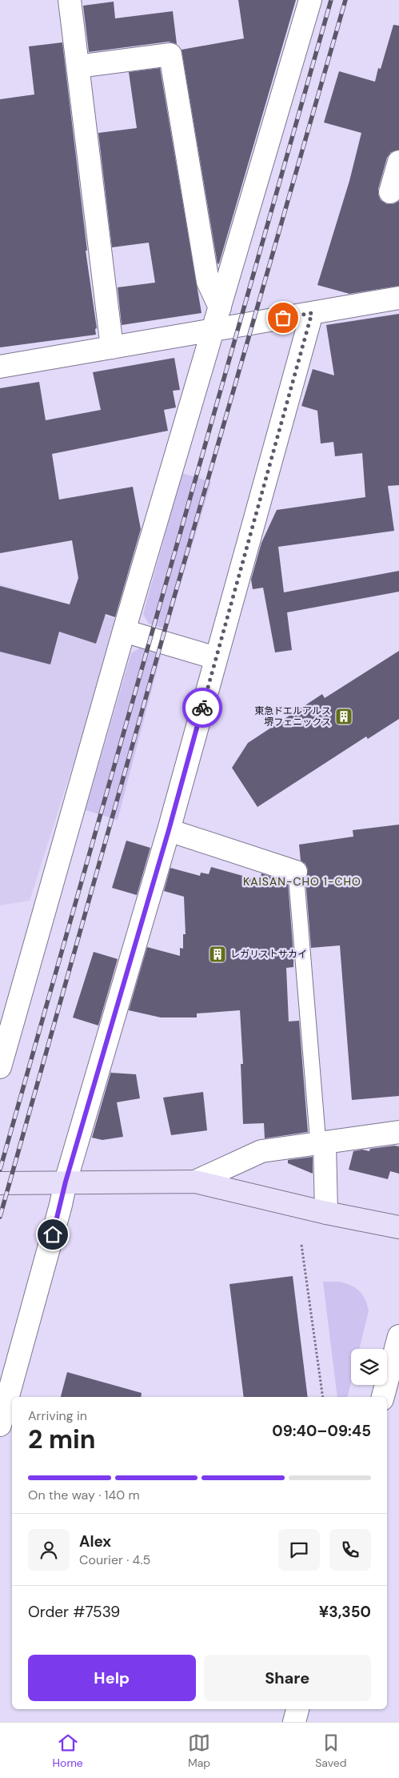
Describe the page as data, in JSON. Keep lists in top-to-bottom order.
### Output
{
  "districts": ["KAISAN-CHO 1-CHO"],
  "places": {
    "building": ["東急ドエルアルス 堺フェニックス", "レガリストサカイ"]
  },
  "page": {
    "heading": ["2 min", "Arriving in", "09:40–09:45"],
    "panel": [
      "Alex",
      "Courier · 4.5",
      "Order #7539",
      "¥3,350"
    ],
    "bar": "On the way · 140 m",
    "buttons": ["Help", "Share"],
    "tabs": ["Home", "Map", "Saved"]
  }
}
